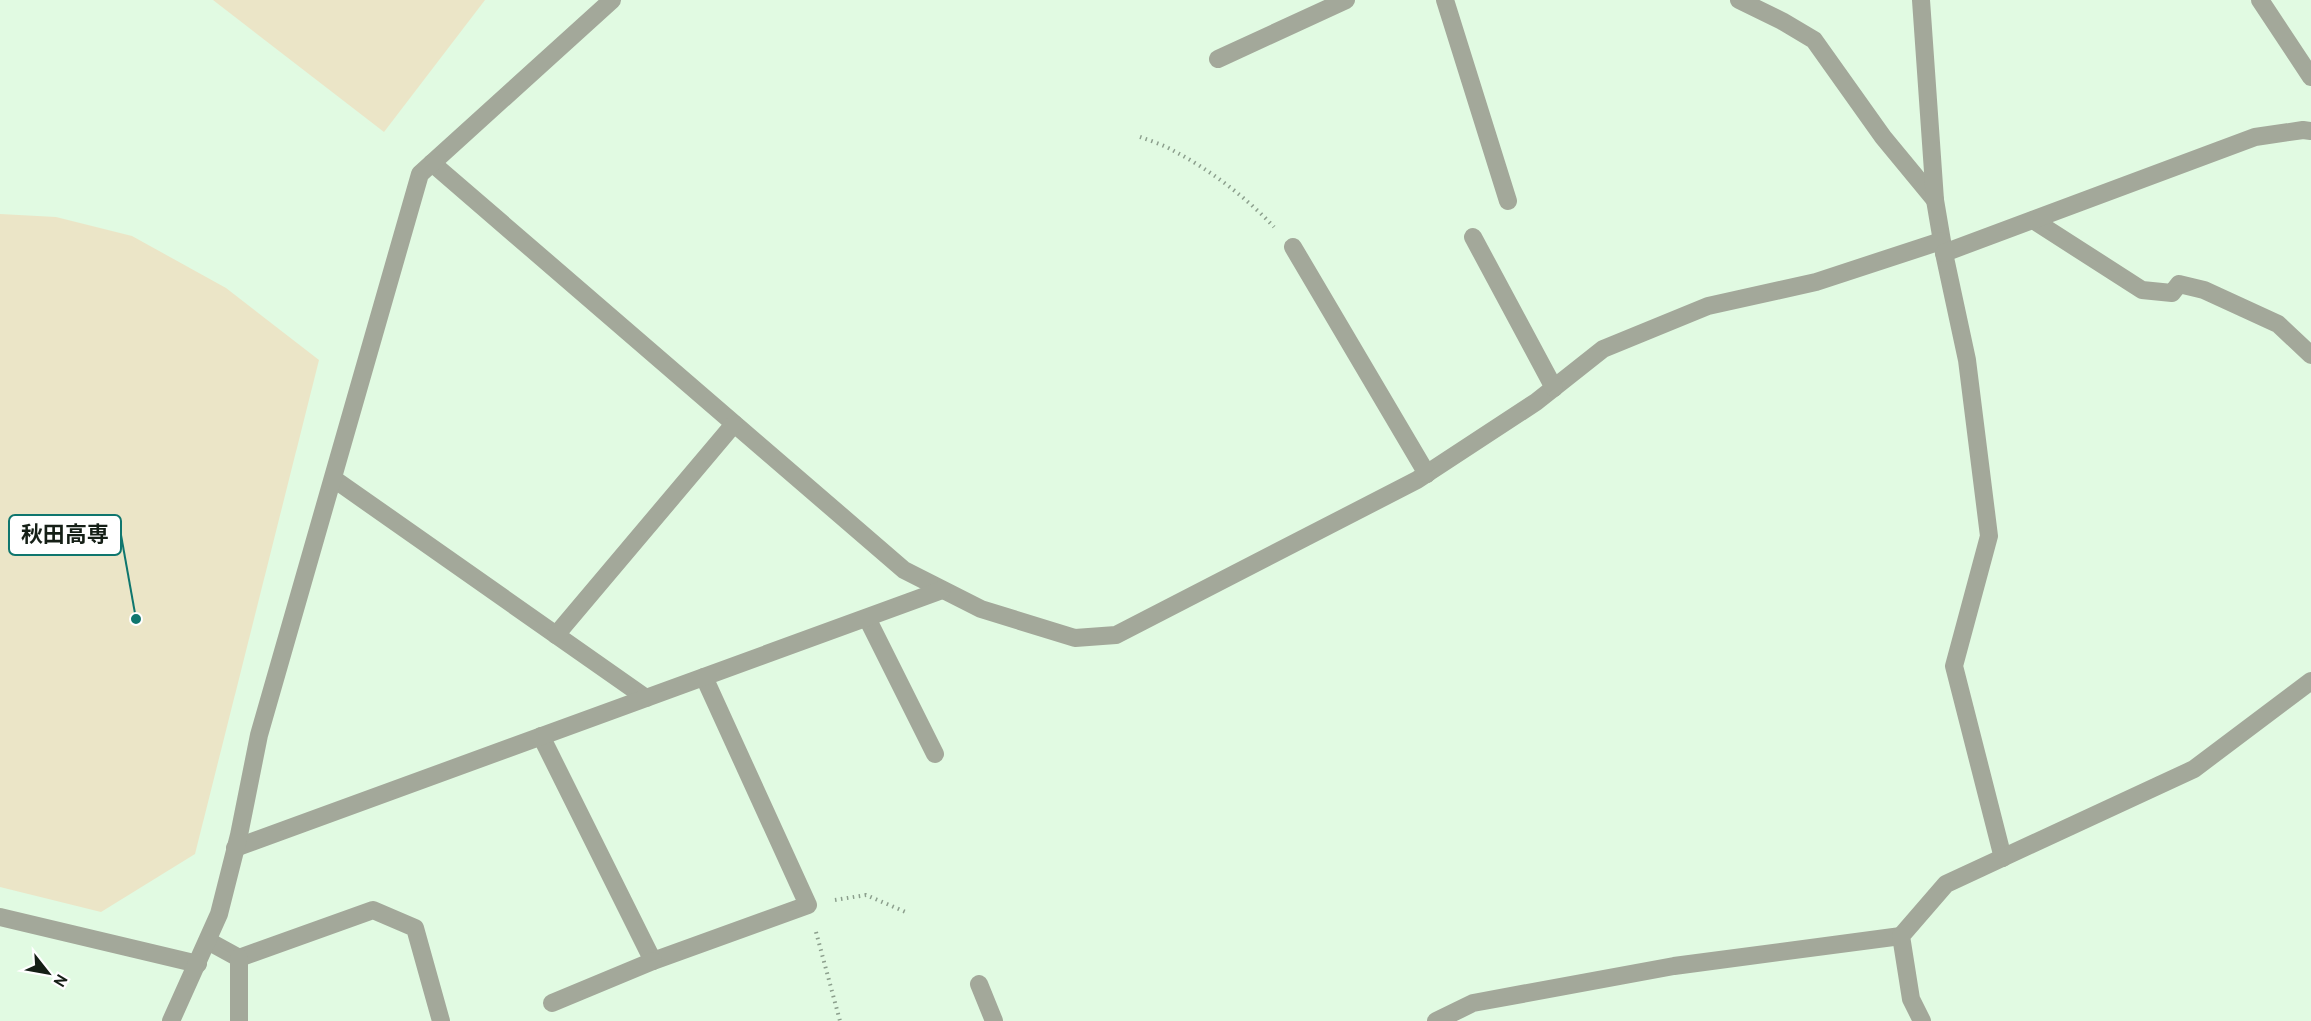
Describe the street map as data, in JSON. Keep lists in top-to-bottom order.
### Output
{
  "places": ["秋田高専"],
  "north": "bottom right"
}
